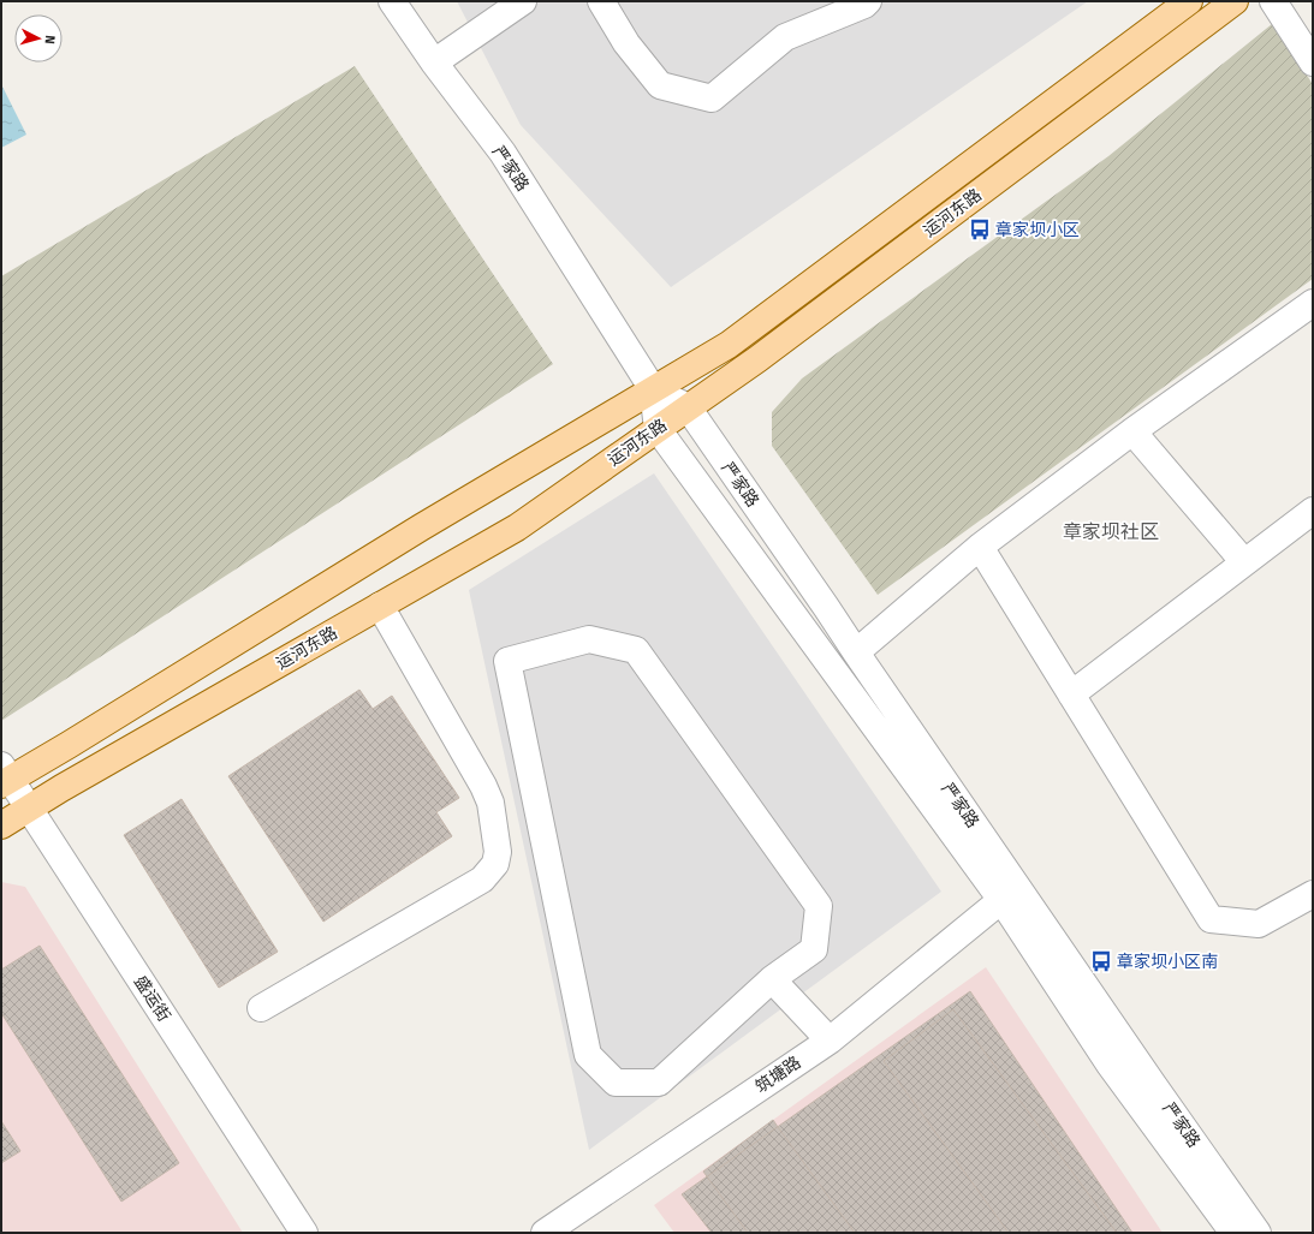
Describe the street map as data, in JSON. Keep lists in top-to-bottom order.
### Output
{
  "streets": {
    "main road": ["运河东路"],
    "street": ["严家路", "盛运街", "筑塘路"]
  },
  "crossings": [
    ["严家路", "运河东路"],
    ["严家路", "筑塘路"],
    ["运河东路", "盛运街"]
  ],
  "districts": ["章家坝社区"],
  "places": {
    "bus stop": ["章家坝小区", "章家坝小区南"]
  },
  "north": "right"
}
